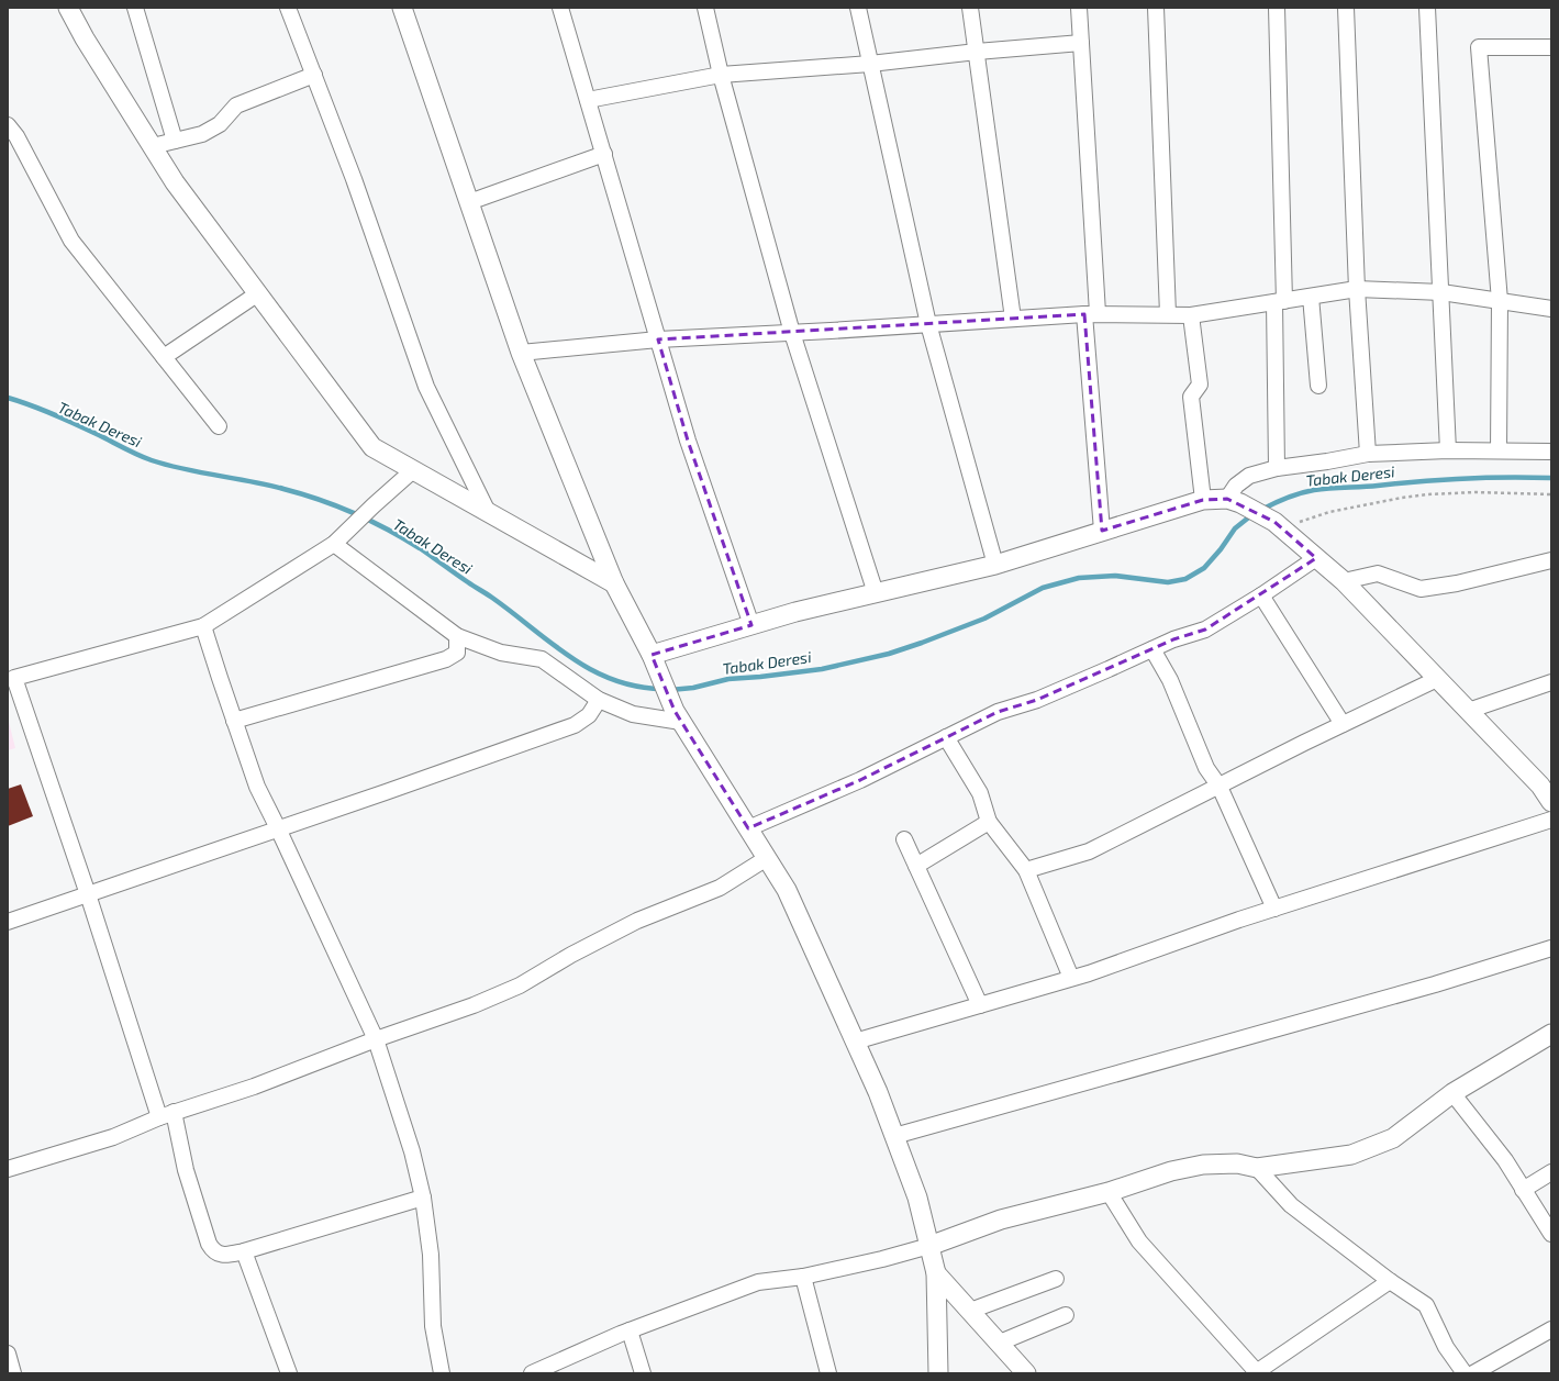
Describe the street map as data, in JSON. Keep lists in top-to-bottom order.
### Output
{
  "water": ["Tabak Deresi"]
}
